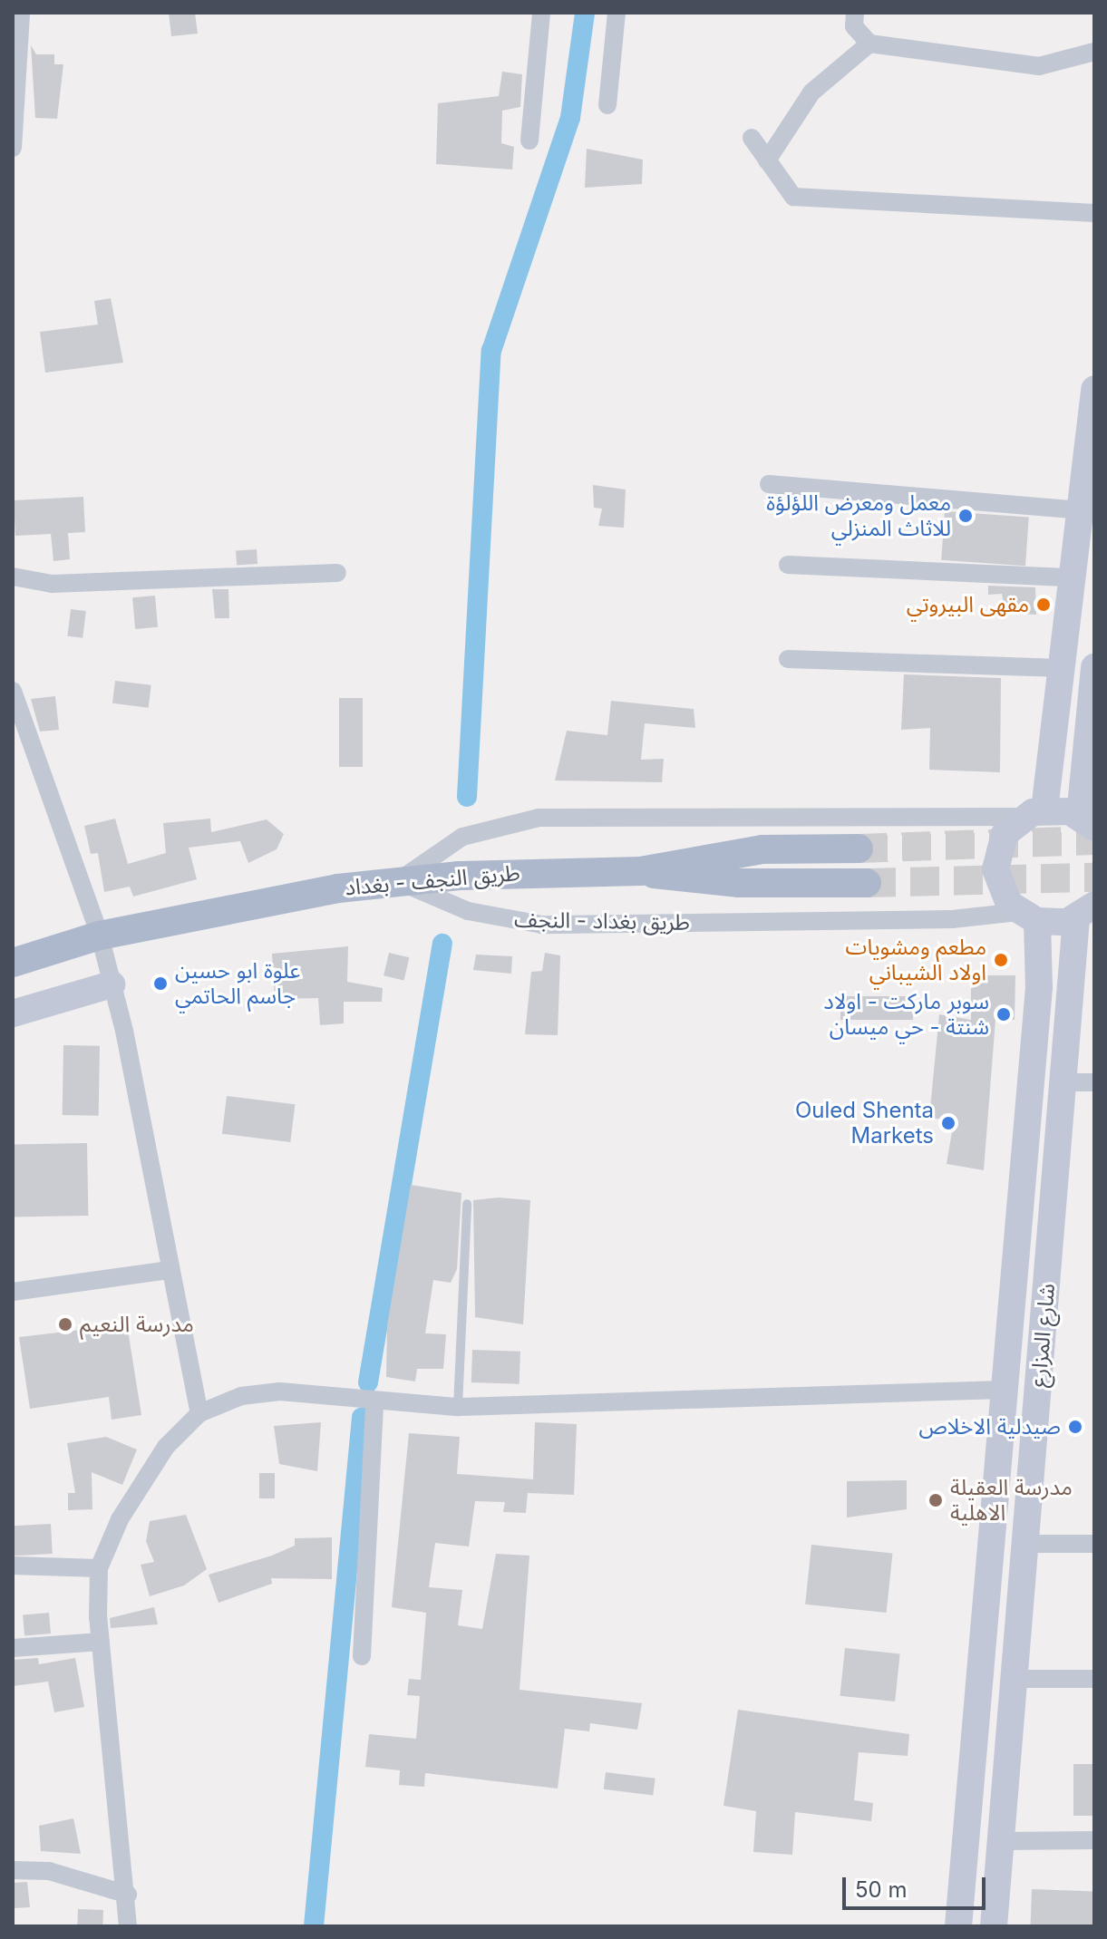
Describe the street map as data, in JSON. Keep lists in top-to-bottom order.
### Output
{
  "streets": {
    "main road": ["طريق النجف - بغداد", "طريق بغداد - النجف"],
    "street": ["شارع المزارع"]
  },
  "crossings": [
    ["طريق النجف - بغداد", "طريق بغداد - النجف"],
    ["طريق بغداد - النجف", "شارع المزارع"]
  ],
  "places": [
    "معمل ومعرض اللؤلؤة للاثاث المنزلي",
    "مقهى البيروتي",
    "مطعم ومشويات اولاد الشيباني",
    "علوة ابو حسين جاسم الحاتمي",
    "سوبر ماركت - اولاد شنتة - حي ميسان",
    "Ouled Shenta Markets",
    "مدرسة النعيم",
    "صيدلية الاخلاص",
    "مدرسة العقيلة الاهلية"
  ],
  "scale_bar": "50 m"
}
